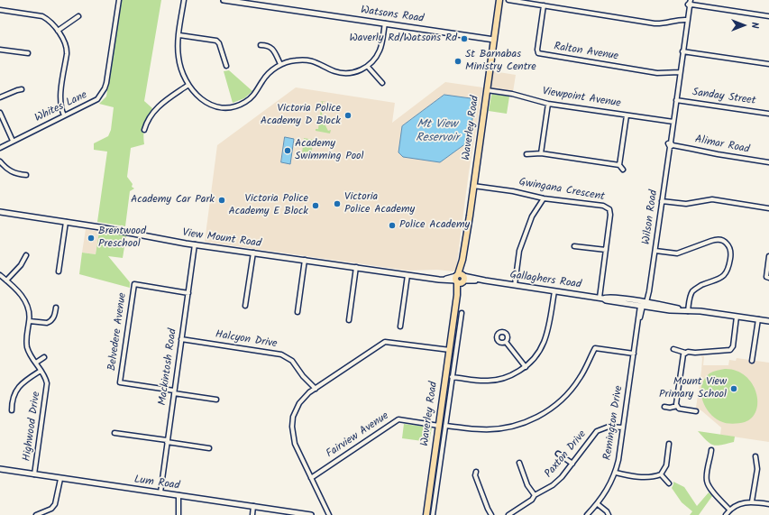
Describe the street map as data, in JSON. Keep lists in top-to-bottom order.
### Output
{
  "streets": {
    "main road": ["Waverley Road"],
    "street": [
      "Watsons Road",
      "Ralton Avenue",
      "Sanday Street",
      "Viewpoint Avenue",
      "Whites Lane",
      "Alimar Road",
      "Gwingana Crescent",
      "Wilson Road",
      "View Mount Road",
      "Gallaghers Road",
      "Belvedere Avenue",
      "Halcyon Drive",
      "Mackintosh Road",
      "Remington Drive",
      "Highwood Drive",
      "Fairview Avenue",
      "Paxton Drive",
      "Lum Road"
    ]
  },
  "crossings": [
    ["Watsons Road", "Waverley Road"],
    ["Ralton Avenue", "Wilson Road"],
    ["Sanday Street", "Wilson Road"],
    ["Viewpoint Avenue", "Waverley Road"],
    ["Viewpoint Avenue", "Wilson Road"],
    ["Waverley Road", "Gwingana Crescent"],
    ["Waverley Road", "View Mount Road"],
    ["Waverley Road", "Gallaghers Road"],
    ["Waverley Road", "Fairview Avenue"],
    ["Alimar Road", "Wilson Road"],
    ["Gwingana Crescent", "Gallaghers Road"],
    ["Wilson Road", "Gallaghers Road"],
    ["Wilson Road", "Remington Drive"],
    ["View Mount Road", "Gallaghers Road"],
    ["View Mount Road", "Mackintosh Road"],
    ["Gallaghers Road", "Remington Drive"],
    ["Belvedere Avenue", "Mackintosh Road"],
    ["Halcyon Drive", "Mackintosh Road"],
    ["Mackintosh Road", "Lum Road"],
    ["Remington Drive", "Paxton Drive"],
    ["Highwood Drive", "Lum Road"]
  ],
  "water": ["Mt View Reservoir"],
  "places": [
    "Waverly Rd/Watsons Rd",
    "St Barnabas Ministry Centre",
    "Victoria Police Academy D Block",
    "Academy Swimming Pool",
    "Academy Car Park",
    "Victoria Police Academy",
    "Victoria Police Academy E Block",
    "Police Academy",
    "Brentwood Preschool",
    "Mount View Primary School"
  ],
  "north": "right"
}
